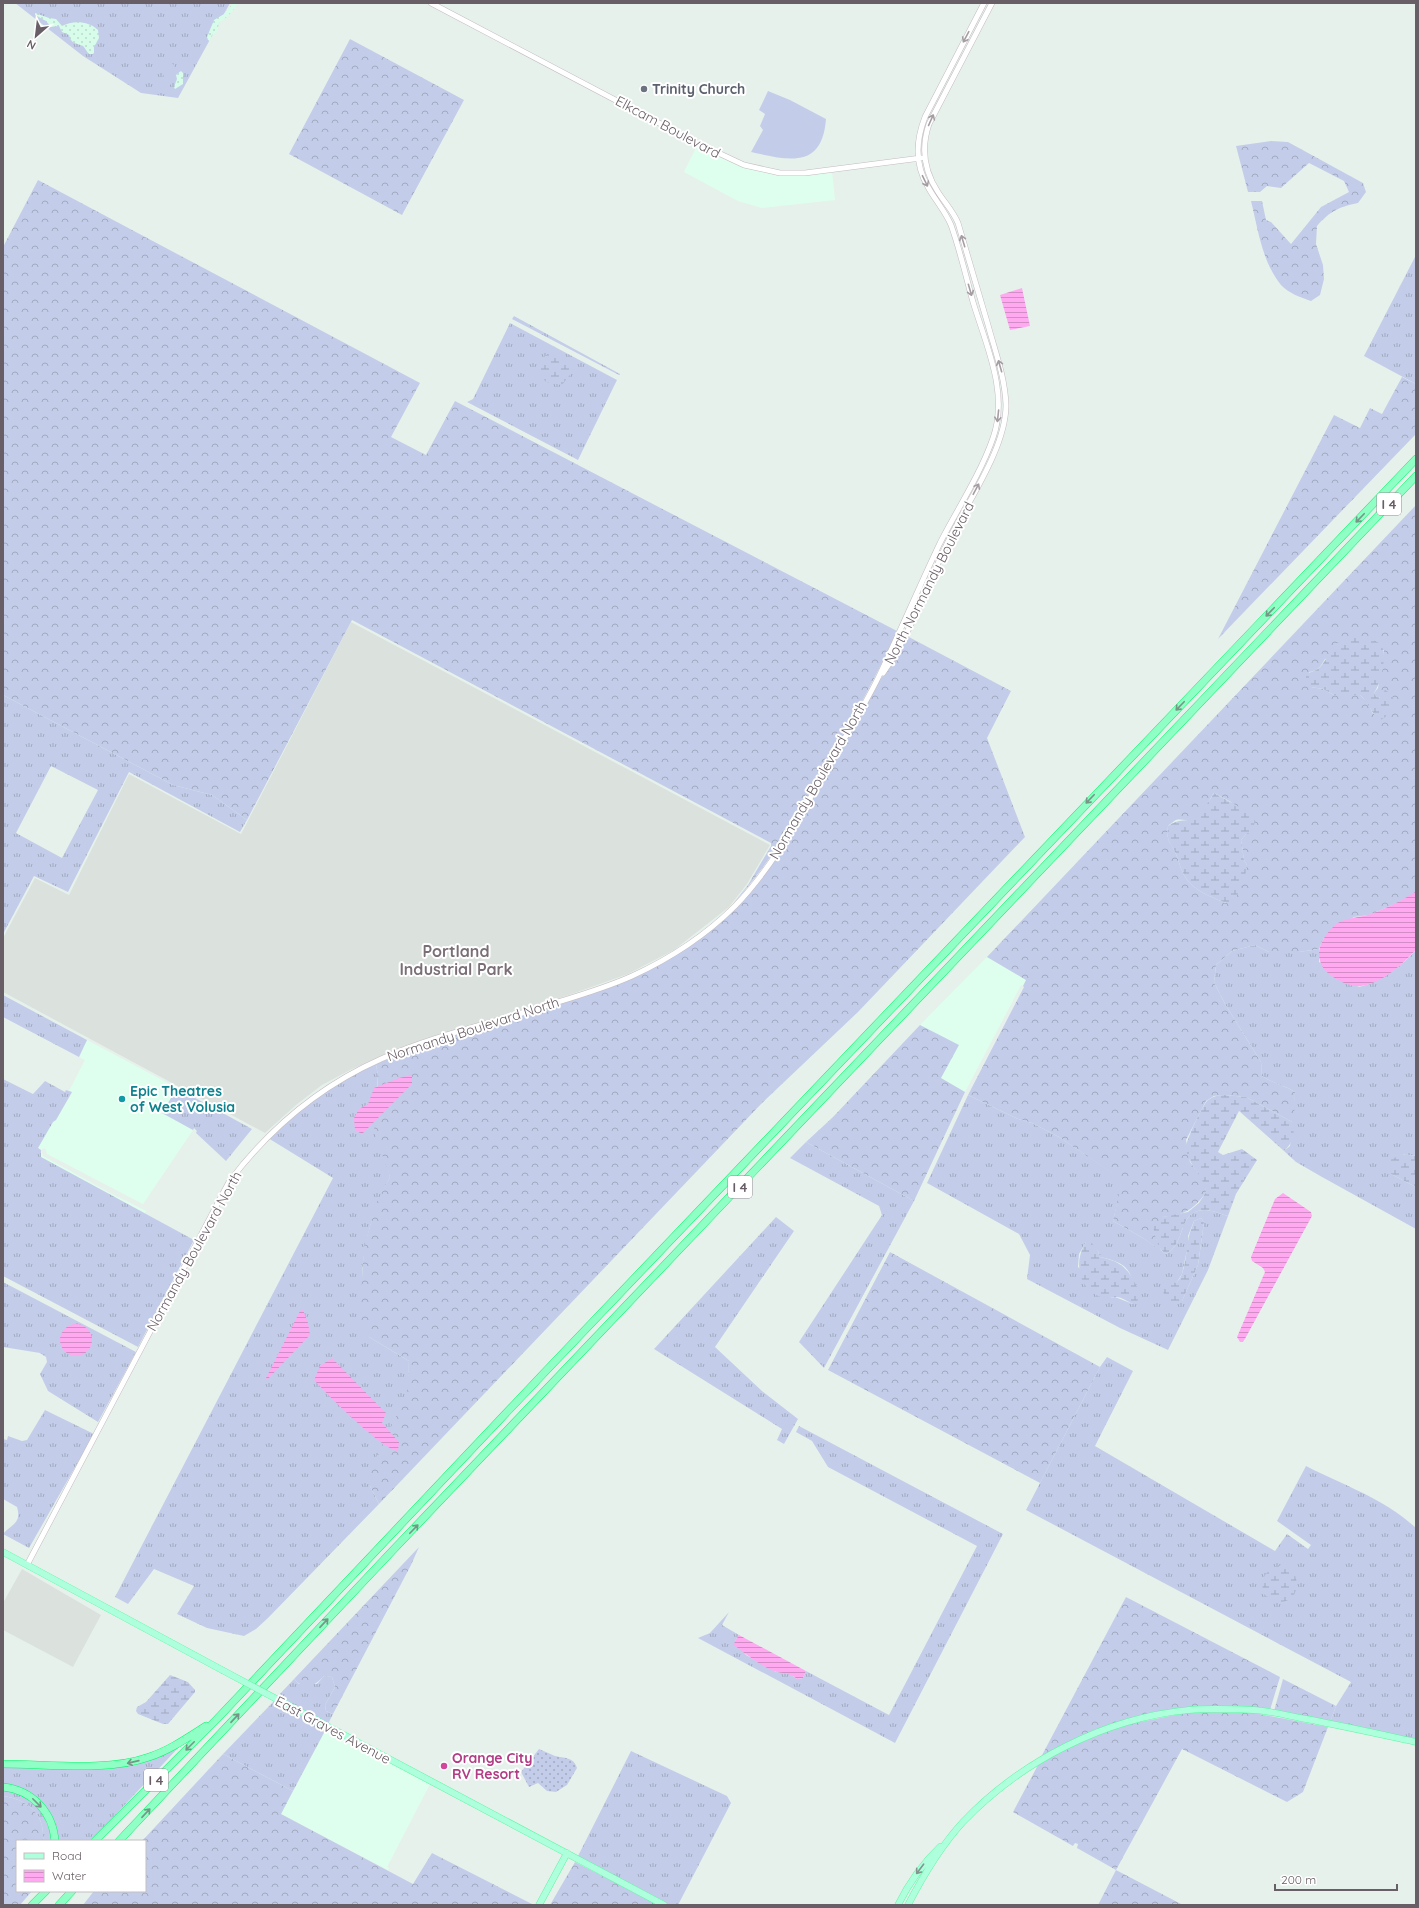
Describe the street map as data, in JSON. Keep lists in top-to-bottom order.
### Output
{
  "streets": {
    "highway": ["I 4"],
    "main road": ["East Graves Avenue"],
    "street": ["Elkcam Boulevard", "North Normandy Boulevard", "Normandy Boulevard North"]
  },
  "crossings": [
    ["Elkcam Boulevard", "North Normandy Boulevard"],
    ["North Normandy Boulevard", "Normandy Boulevard North"],
    ["Normandy Boulevard North", "East Graves Avenue"]
  ],
  "districts": ["Portland Industrial Park"],
  "places": ["Trinity Church", "Epic Theatres of West Volusia", "Orange City RV Resort"],
  "legend": ["Road", "Water"],
  "scale_bar": "200 m",
  "north": "bottom left"
}
